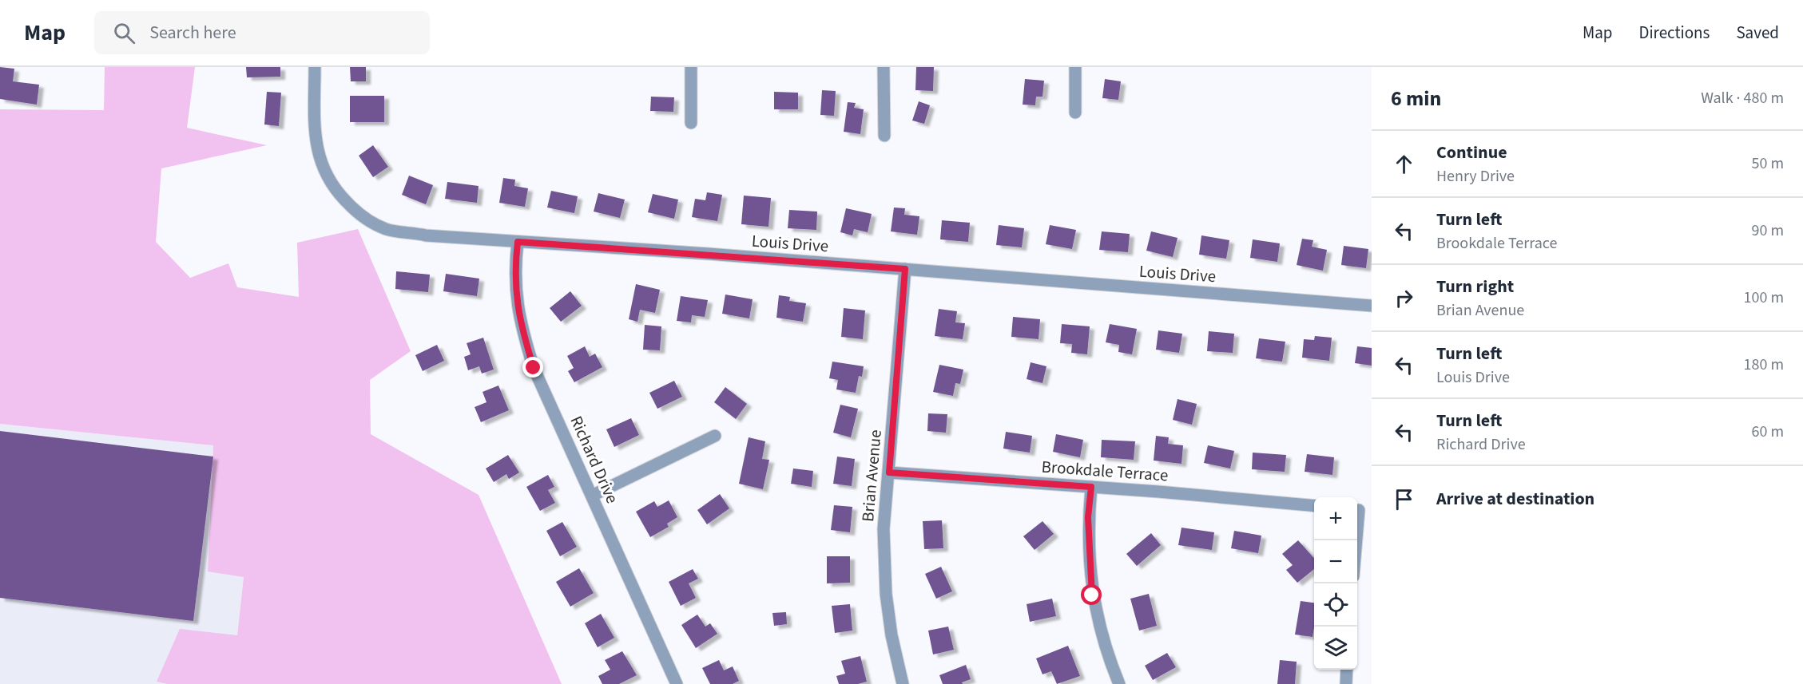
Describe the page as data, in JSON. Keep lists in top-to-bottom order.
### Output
{
  "streets": {
    "street": [
      "Louis Drive",
      "Richard Drive",
      "Brookdale Terrace",
      "Brian Avenue"
    ]
  },
  "crossings": [
    ["Louis Drive", "Richard Drive"],
    ["Louis Drive", "Brian Avenue"],
    ["Brookdale Terrace", "Brian Avenue"]
  ],
  "page": {
    "header": "Map",
    "search": "Search here",
    "nav": ["Map", "Directions", "Saved"],
    "heading": ["6 min", "Walk · 480 m"],
    "list": [
      ["Continue", "Henry Drive", "50 m"],
      ["Turn left", "Brookdale Terrace", "90 m"],
      ["Turn right", "Brian Avenue", "100 m"],
      ["Turn left", "Louis Drive", "180 m"],
      ["Turn left", "Richard Drive", "60 m"],
      "Arrive at destination"
    ],
    "map_buttons": ["+", "−"]
  }
}
